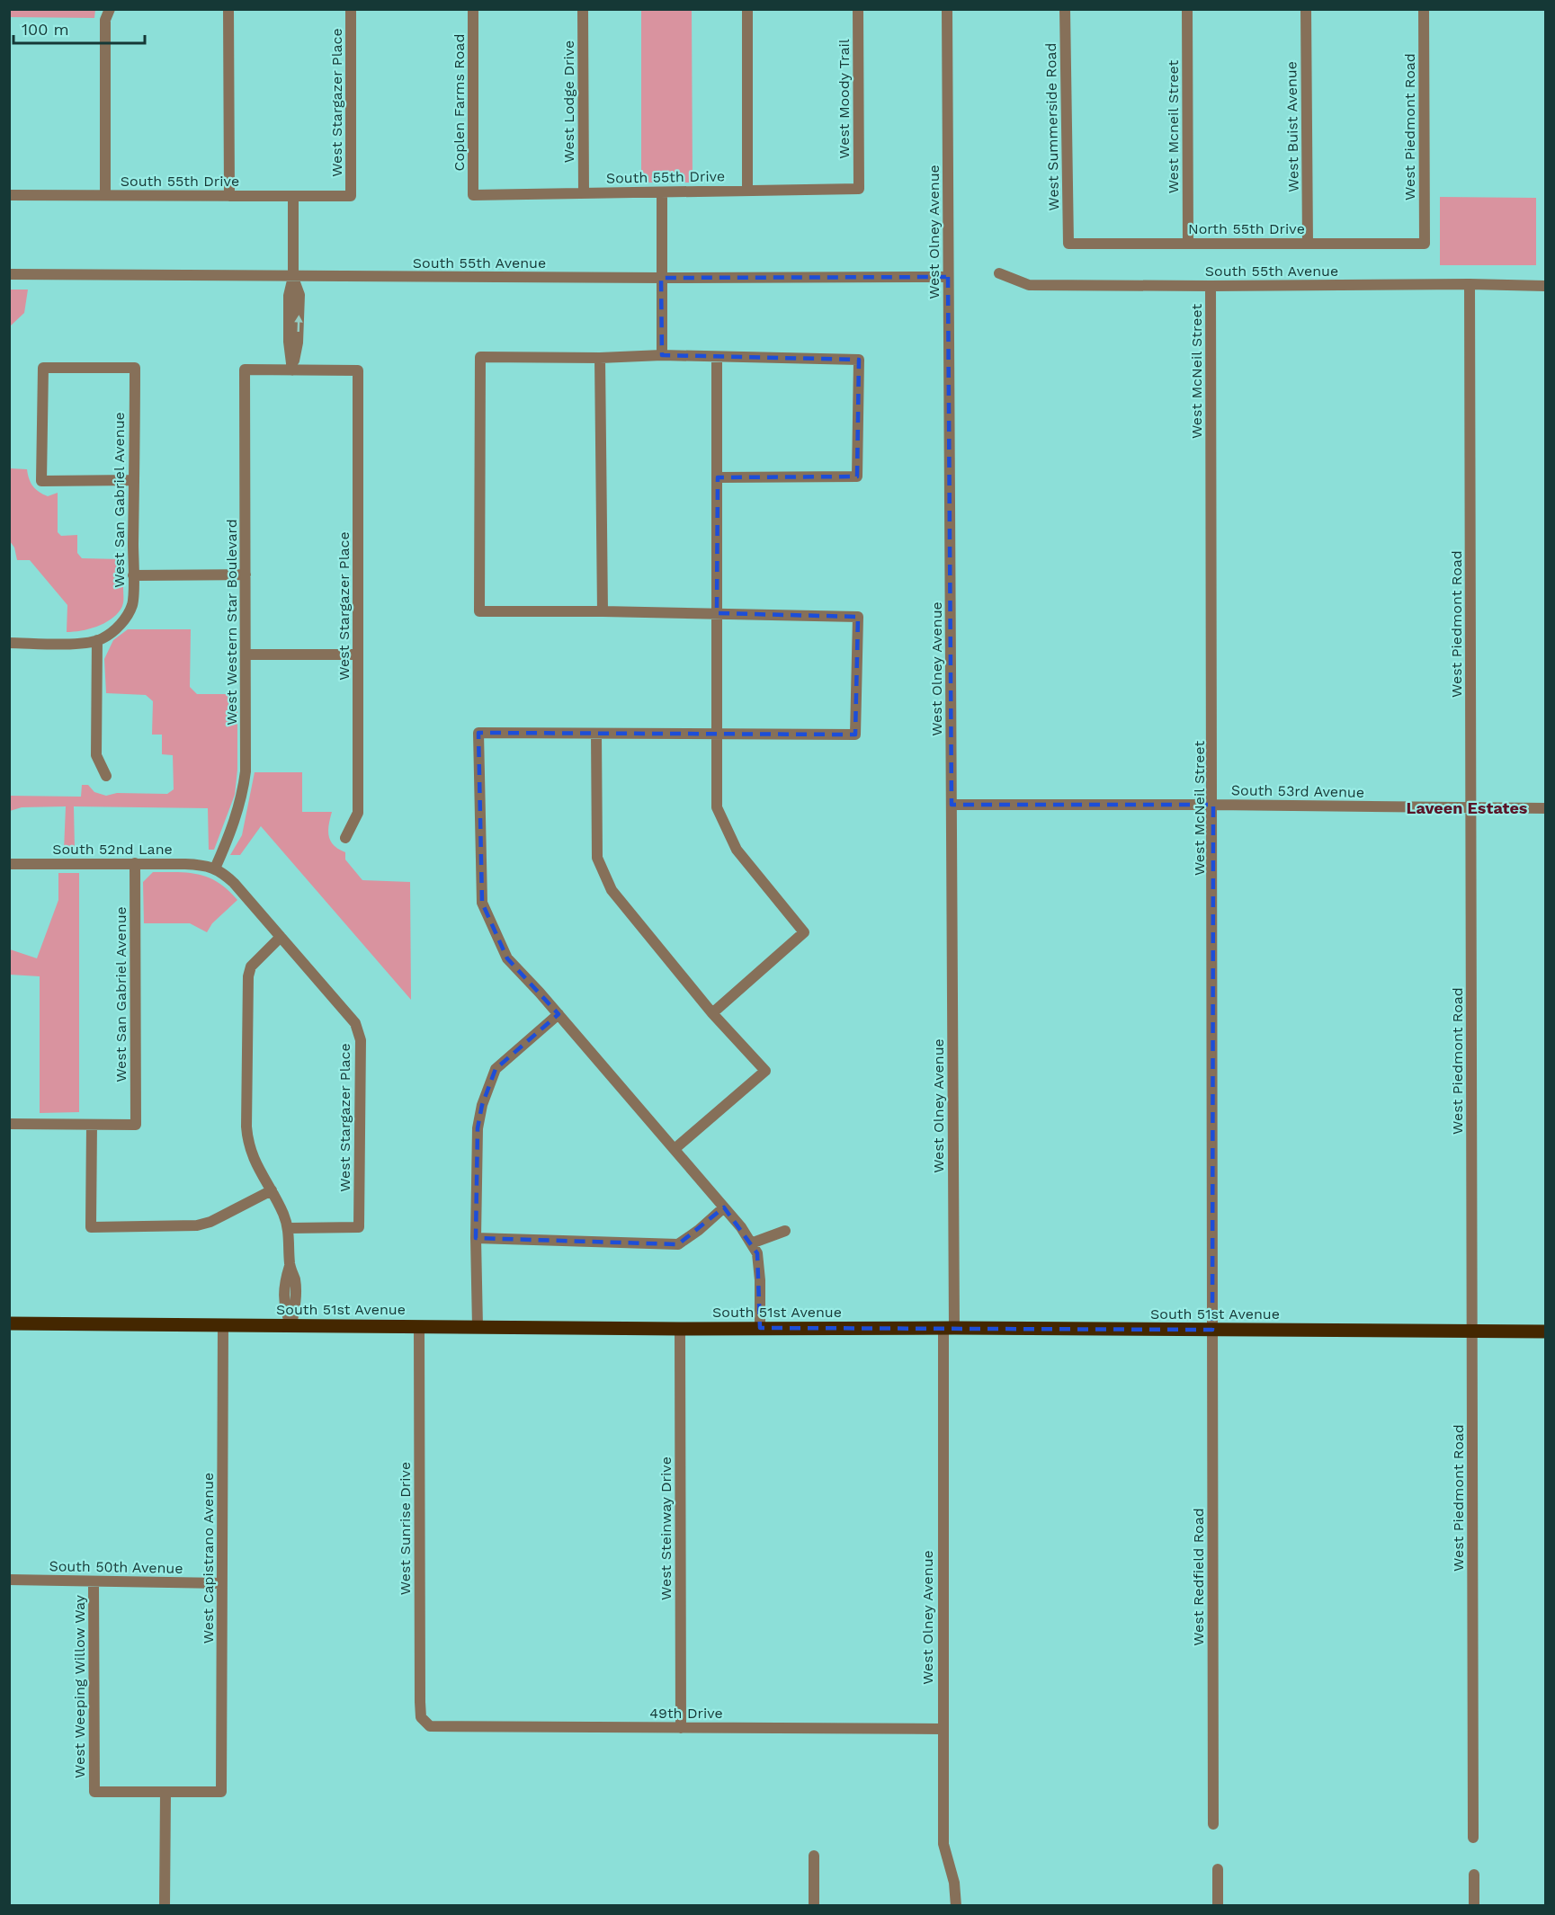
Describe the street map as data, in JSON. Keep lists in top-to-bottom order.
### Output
{
  "streets": {
    "main road": ["South 51st Avenue"],
    "street": [
      "West Moody Trail",
      "West Lodge Drive",
      "West Stargazer Place",
      "Coplen Farms Road",
      "West Summerside Road",
      "West Mcneil Street",
      "West Buist Avenue",
      "West Piedmont Road",
      "South 55th Drive",
      "North 55th Drive",
      "West Olney Avenue",
      "South 55th Avenue",
      "West McNeil Street",
      "West San Gabriel Avenue",
      "West Western Star Boulevard",
      "South 53rd Avenue",
      "South 52nd Lane",
      "West Sunrise Drive",
      "West Steinway Drive",
      "West Capistrano Avenue",
      "South 50th Avenue",
      "West Redfield Road",
      "West Weeping Willow Way",
      "49th Drive"
    ]
  },
  "crossings": [
    ["West Moody Trail", "South 55th Drive"],
    ["West Lodge Drive", "South 55th Drive"],
    ["West Stargazer Place", "South 55th Drive"],
    ["West Stargazer Place", "West Western Star Boulevard"],
    ["West Stargazer Place", "South 52nd Lane"],
    ["Coplen Farms Road", "South 55th Drive"],
    ["West Summerside Road", "North 55th Drive"],
    ["West Mcneil Street", "North 55th Drive"],
    ["West Buist Avenue", "North 55th Drive"],
    ["West Piedmont Road", "North 55th Drive"],
    ["West Piedmont Road", "South 55th Avenue"],
    ["West Piedmont Road", "South 53rd Avenue"],
    ["West Piedmont Road", "South 51st Avenue"],
    ["West Olney Avenue", "South 55th Avenue"],
    ["West Olney Avenue", "South 53rd Avenue"],
    ["West Olney Avenue", "South 51st Avenue"],
    ["West Olney Avenue", "49th Drive"],
    ["South 55th Avenue", "West McNeil Street"],
    ["West McNeil Street", "South 53rd Avenue"],
    ["West McNeil Street", "South 51st Avenue"],
    ["West McNeil Street", "West Redfield Road"],
    ["West San Gabriel Avenue", "South 52nd Lane"],
    ["West Western Star Boulevard", "South 52nd Lane"],
    ["South 51st Avenue", "West Sunrise Drive"],
    ["South 51st Avenue", "West Steinway Drive"],
    ["South 51st Avenue", "West Capistrano Avenue"],
    ["South 51st Avenue", "West Redfield Road"],
    ["West Sunrise Drive", "49th Drive"],
    ["West Steinway Drive", "49th Drive"],
    ["West Capistrano Avenue", "South 50th Avenue"],
    ["West Capistrano Avenue", "West Weeping Willow Way"],
    ["South 50th Avenue", "West Weeping Willow Way"]
  ],
  "districts": ["Laveen Estates"],
  "scale_bar": "100 m"
}
